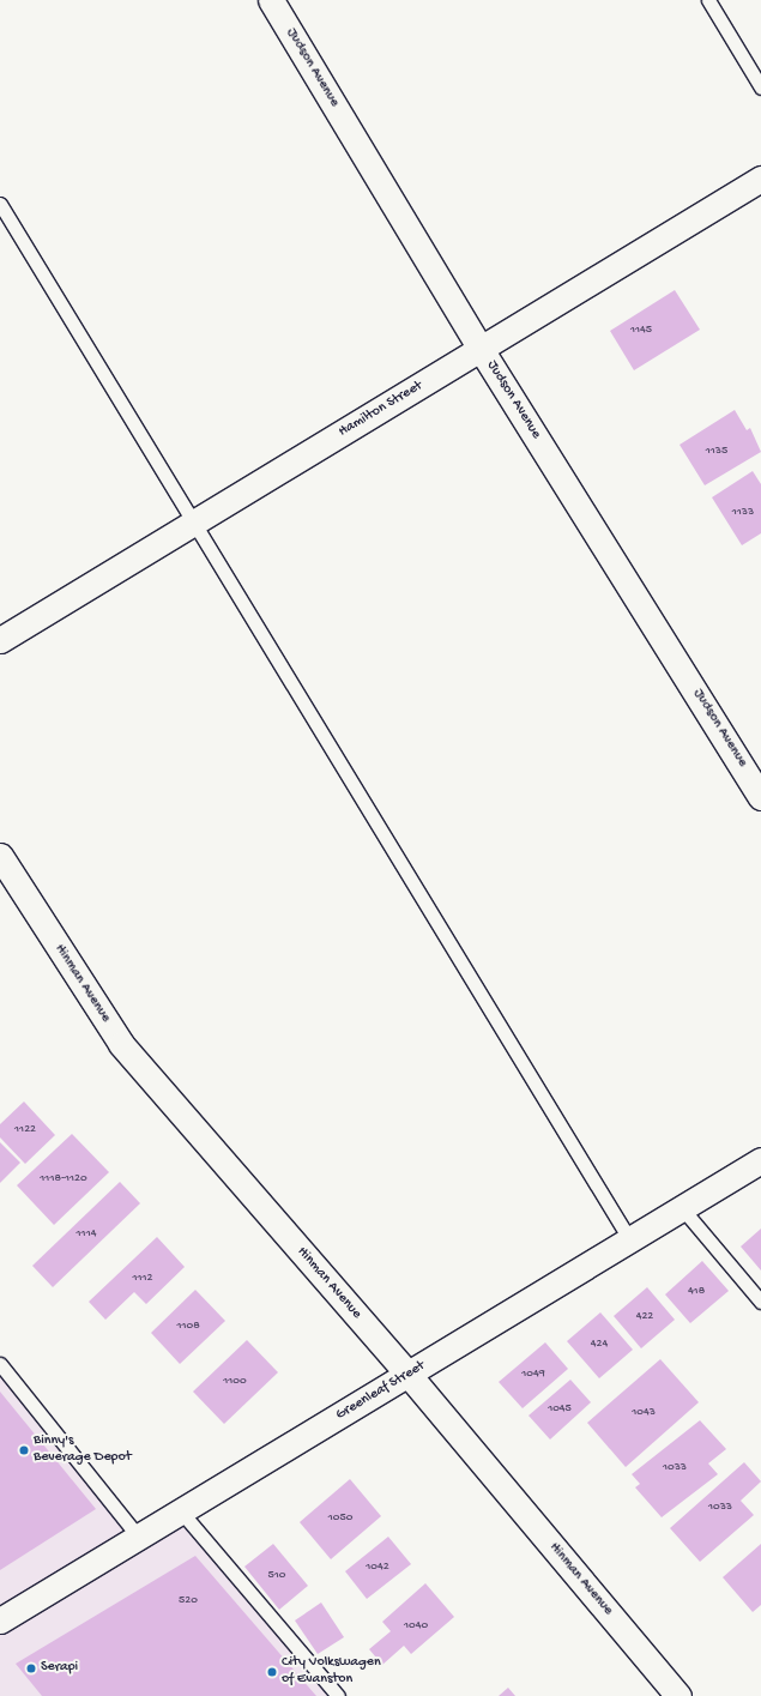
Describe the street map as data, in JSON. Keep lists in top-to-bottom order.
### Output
{
  "streets": {
    "street": [
      "Judson Avenue",
      "Hamilton Street",
      "Hinman Avenue",
      "Greenleaf Street"
    ]
  },
  "crossings": [
    ["Judson Avenue", "Hamilton Street"],
    ["Hinman Avenue", "Greenleaf Street"]
  ],
  "places": ["Binny's Beverage Depot", "Serapi", "City Volkswagen of Evanston"],
  "house_numbers": [
    "1145",
    "1135",
    "1133",
    "1122",
    "1118-1120",
    "1114",
    "1112",
    "418",
    "422",
    "1108",
    "424",
    "1049",
    "1100",
    "1045",
    "1043",
    "1033",
    "1033",
    "1050",
    "1042",
    "510",
    "520",
    "1040"
  ]
}
